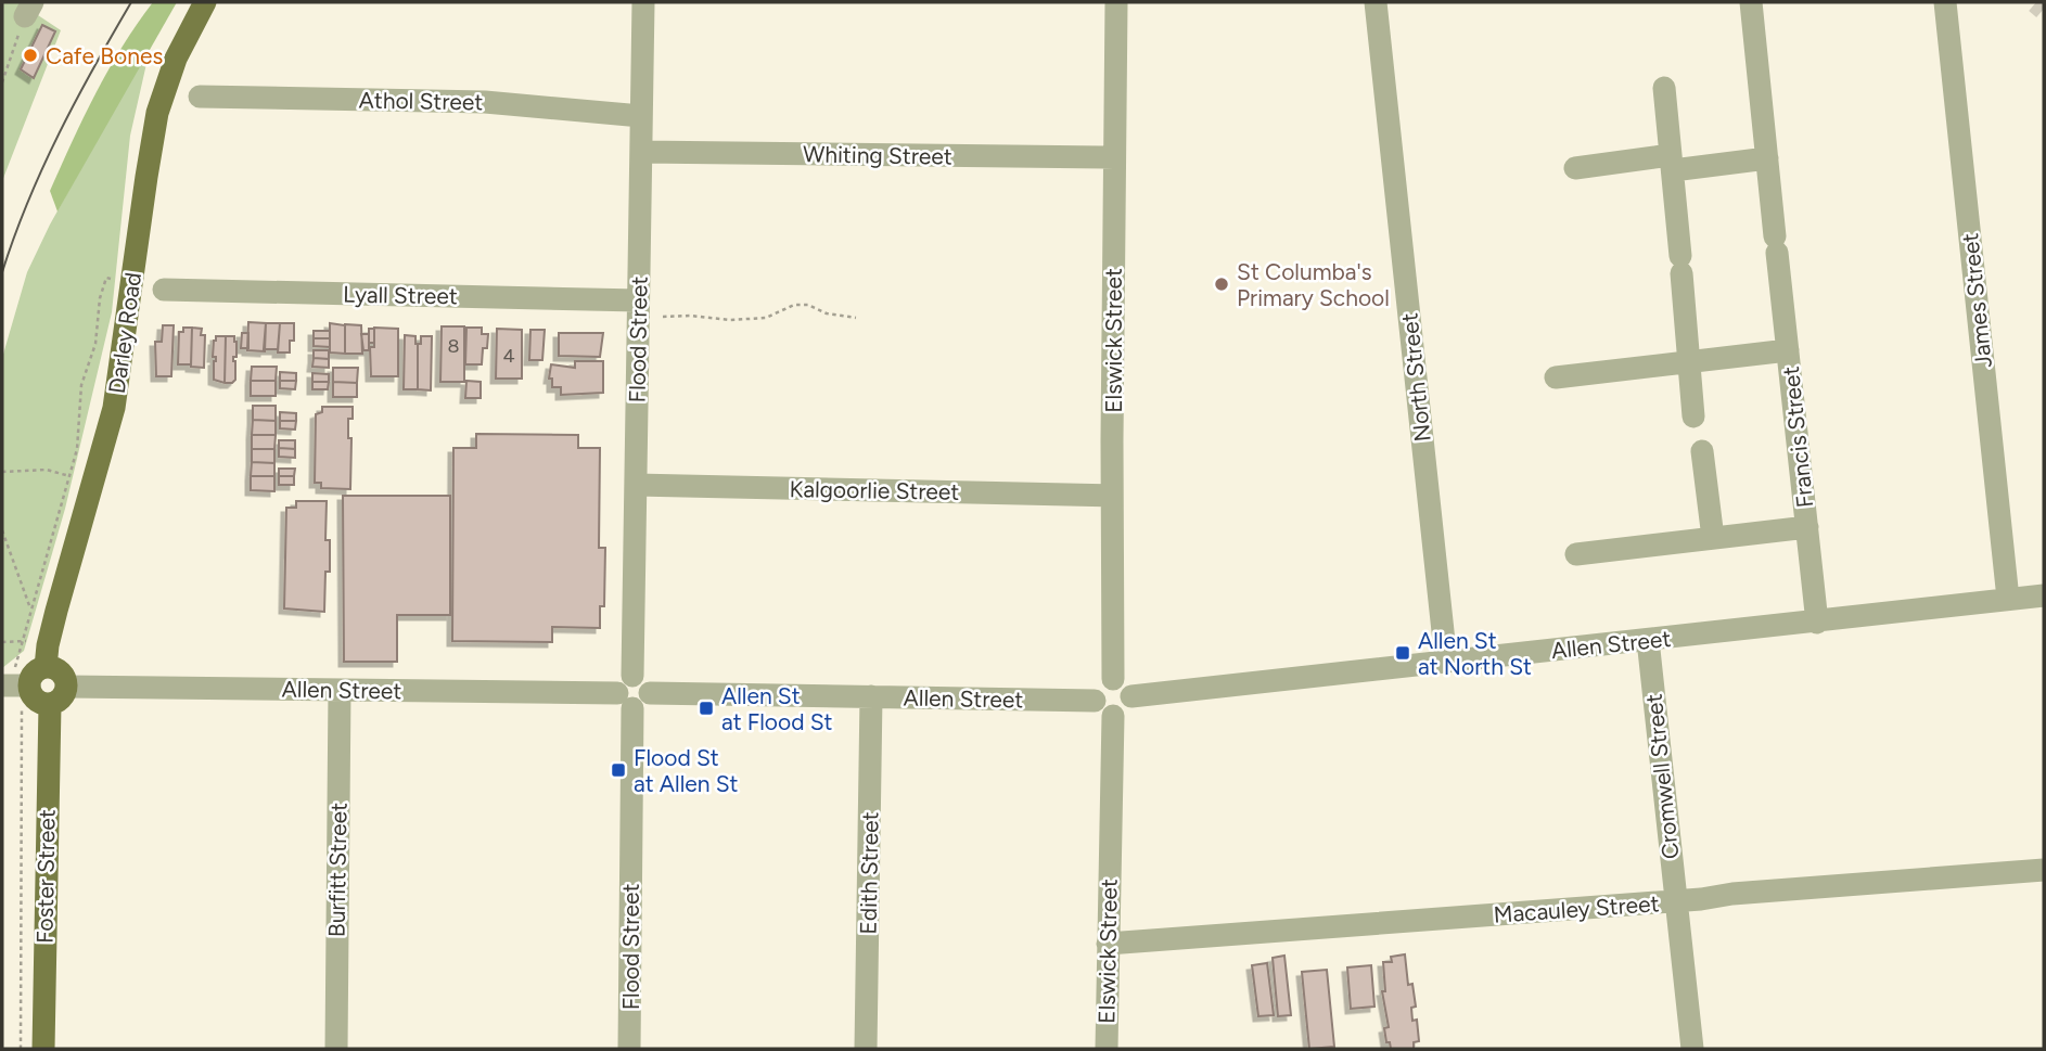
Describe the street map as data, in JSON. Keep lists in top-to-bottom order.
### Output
{
  "streets": {
    "main road": ["Darley Road", "Foster Street"],
    "street": [
      "Athol Street",
      "Whiting Street",
      "Lyall Street",
      "James Street",
      "Flood Street",
      "Elswick Street",
      "North Street",
      "Francis Street",
      "Kalgoorlie Street",
      "Allen Street",
      "Cromwell Street",
      "Burfitt Street",
      "Edith Street",
      "Macauley Street"
    ]
  },
  "crossings": [
    ["Athol Street", "Flood Street"],
    ["Whiting Street", "Flood Street"],
    ["Whiting Street", "Elswick Street"],
    ["Lyall Street", "Flood Street"],
    ["James Street", "Allen Street"],
    ["Flood Street", "Kalgoorlie Street"],
    ["Flood Street", "Allen Street"],
    ["Elswick Street", "Kalgoorlie Street"],
    ["Elswick Street", "Allen Street"],
    ["Elswick Street", "Macauley Street"],
    ["North Street", "Allen Street"],
    ["Francis Street", "Allen Street"],
    ["Allen Street", "Cromwell Street"],
    ["Allen Street", "Burfitt Street"],
    ["Allen Street", "Edith Street"],
    ["Cromwell Street", "Macauley Street"]
  ],
  "places": {
    "other": ["Cafe Bones", "St Columba's Primary School"],
    "transit": ["Allen St at North St", "Allen St at Flood St", "Flood St at Allen St"]
  },
  "house_numbers": ["8", "4"]
}
